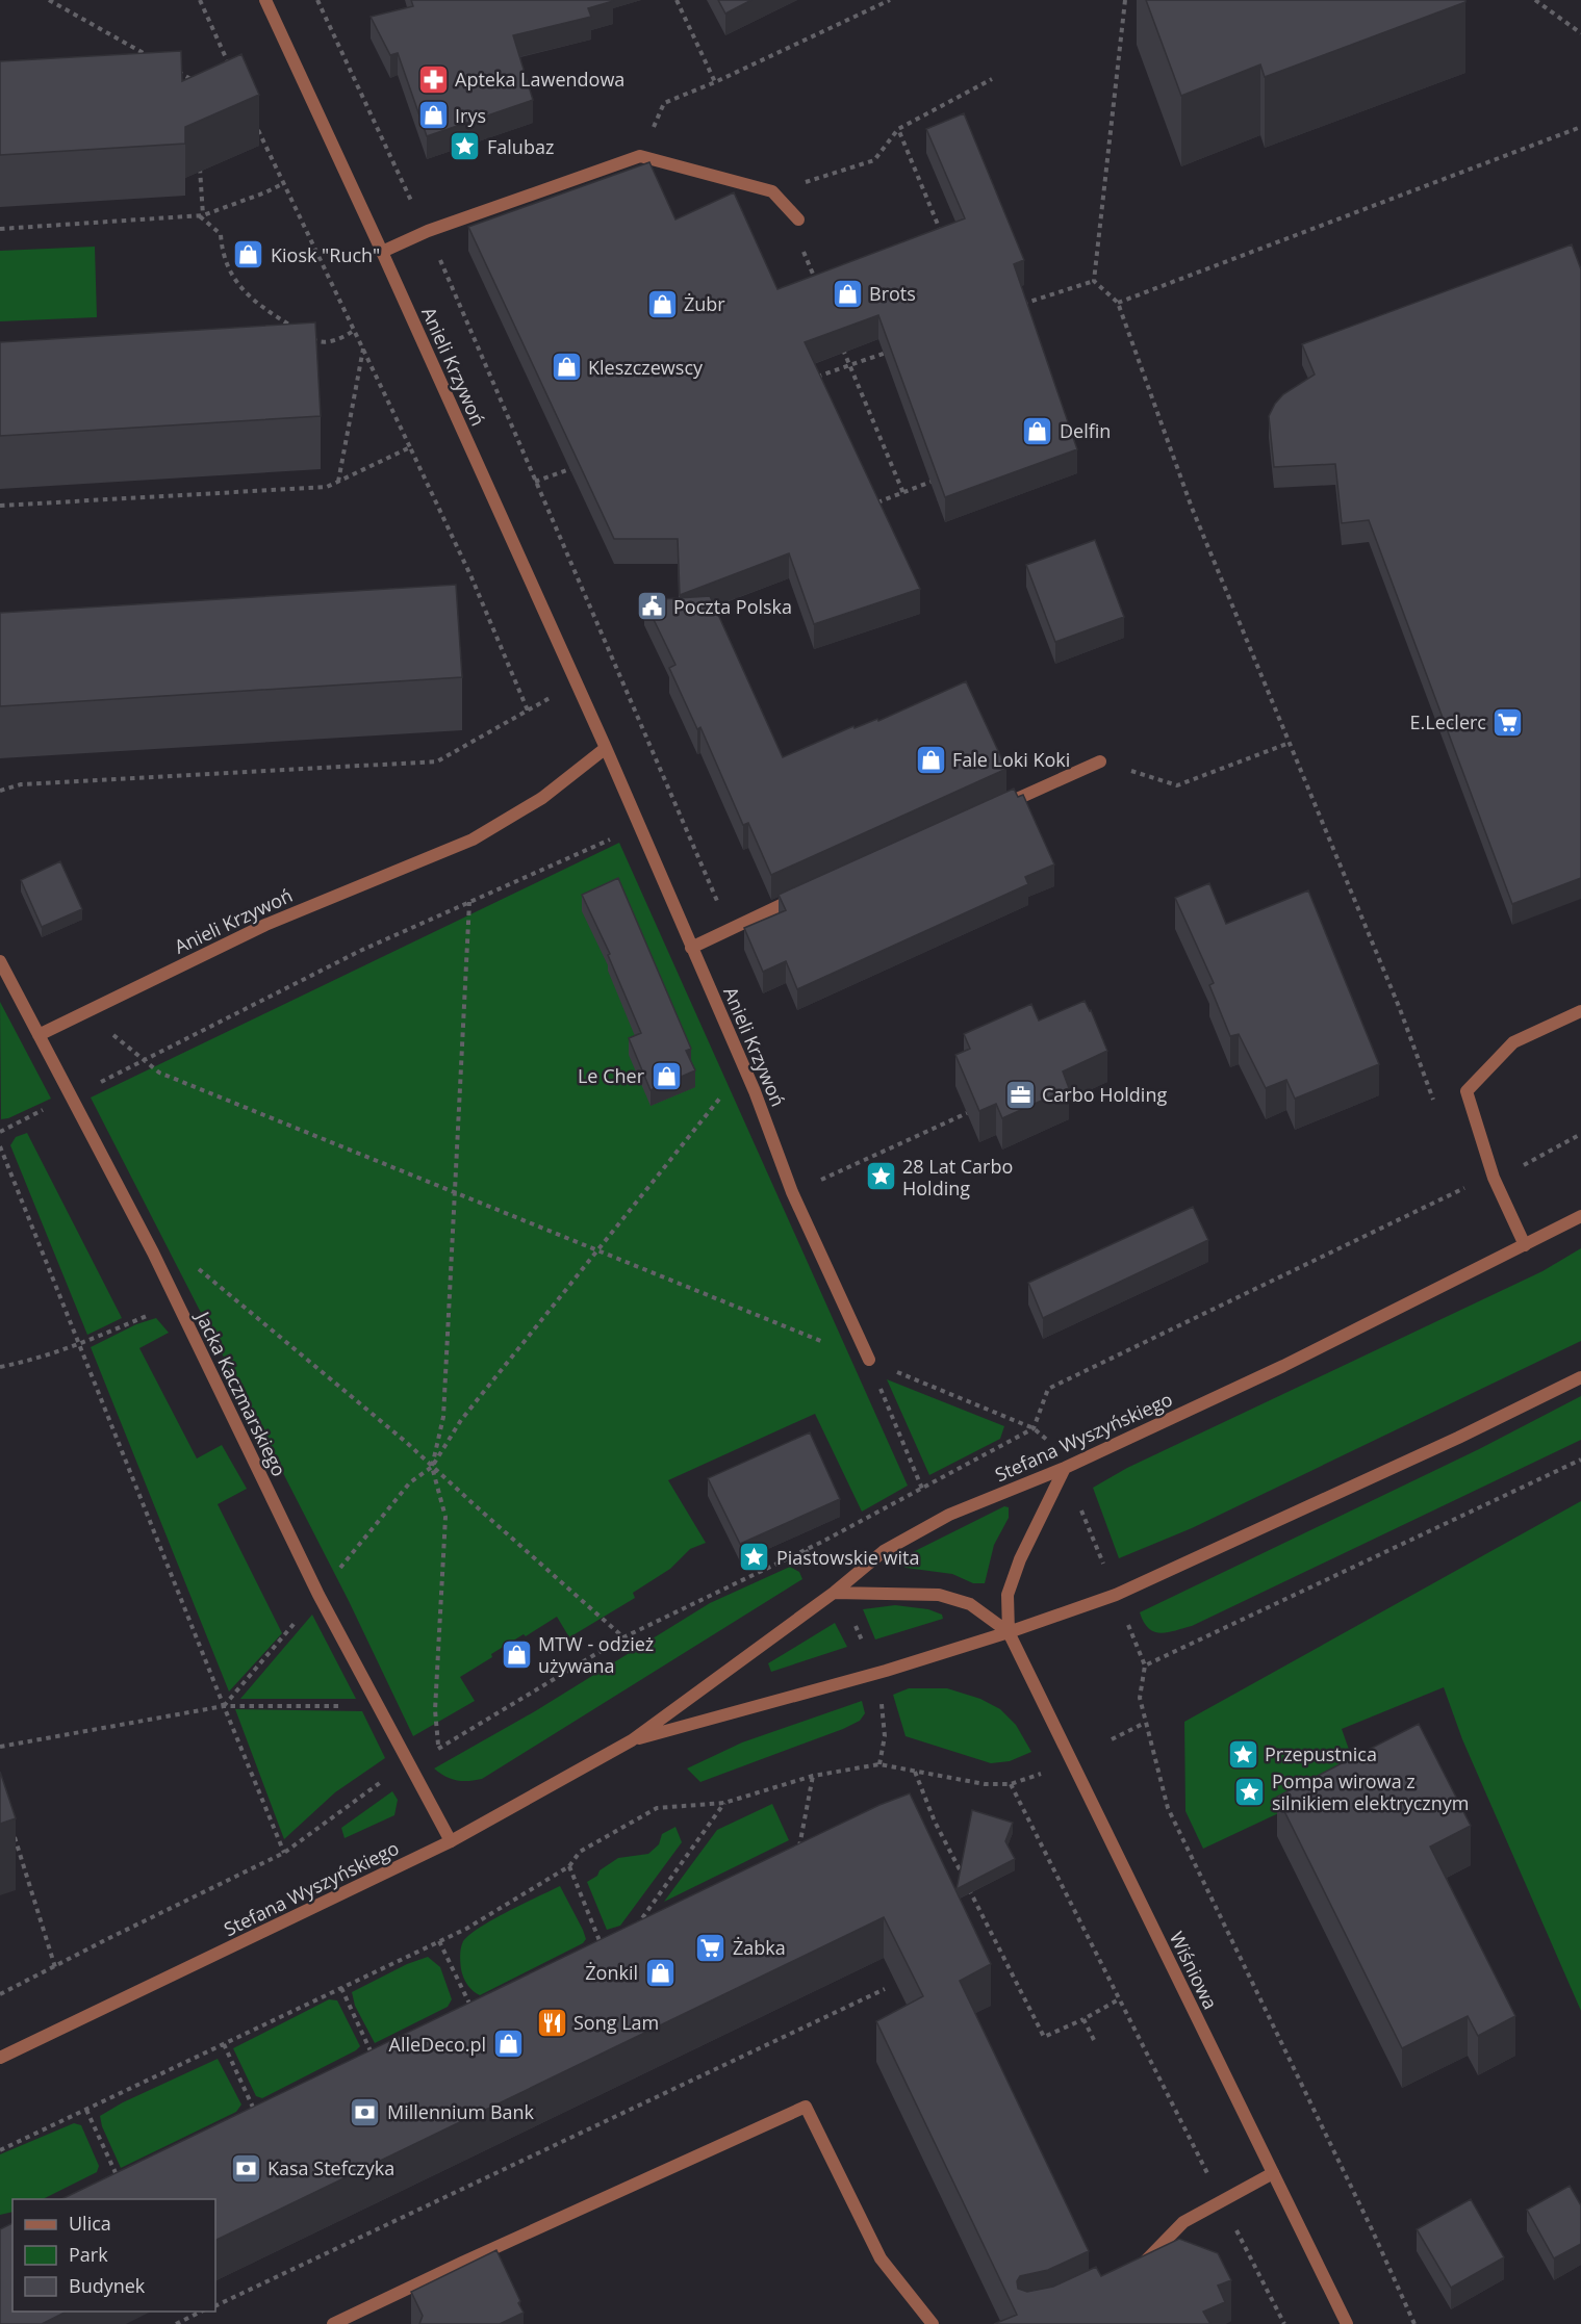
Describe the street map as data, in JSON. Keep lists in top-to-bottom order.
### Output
{
  "streets": {
    "street": [
      "Anieli Krzywoń",
      "Jacka Kaczmarskiego",
      "Stefana Wyszyńskiego",
      "Wiśniowa"
    ]
  },
  "crossings": [
    ["Anieli Krzywoń", "Jacka Kaczmarskiego"],
    ["Jacka Kaczmarskiego", "Stefana Wyszyńskiego"],
    ["Stefana Wyszyńskiego", "Wiśniowa"]
  ],
  "places": {
    "pharmacy": ["Apteka Lawendowa"],
    "shop": [
      "Irys",
      "Kiosk \"Ruch\"",
      "Brots",
      "Żubr",
      "Kleszczewscy",
      "Delfin",
      "Fale Loki Koki",
      "Le Cher",
      "MTW - odzież używana",
      "Żonkil",
      "AlleDeco.pl"
    ],
    "place": [
      "Falubaz",
      "28 Lat Carbo Holding",
      "Piastowskie wita",
      "Przepustnica",
      "Pompa wirowa z silnikiem elektrycznym"
    ],
    "public building": ["Poczta Polska"],
    "supermarket": ["E.Leclerc", "Żabka"],
    "office": ["Carbo Holding"],
    "restaurant": ["Song Lam"],
    "bank": ["Millennium Bank", "Kasa Stefczyka"]
  },
  "legend": ["Ulica", "Park", "Budynek"]
}
